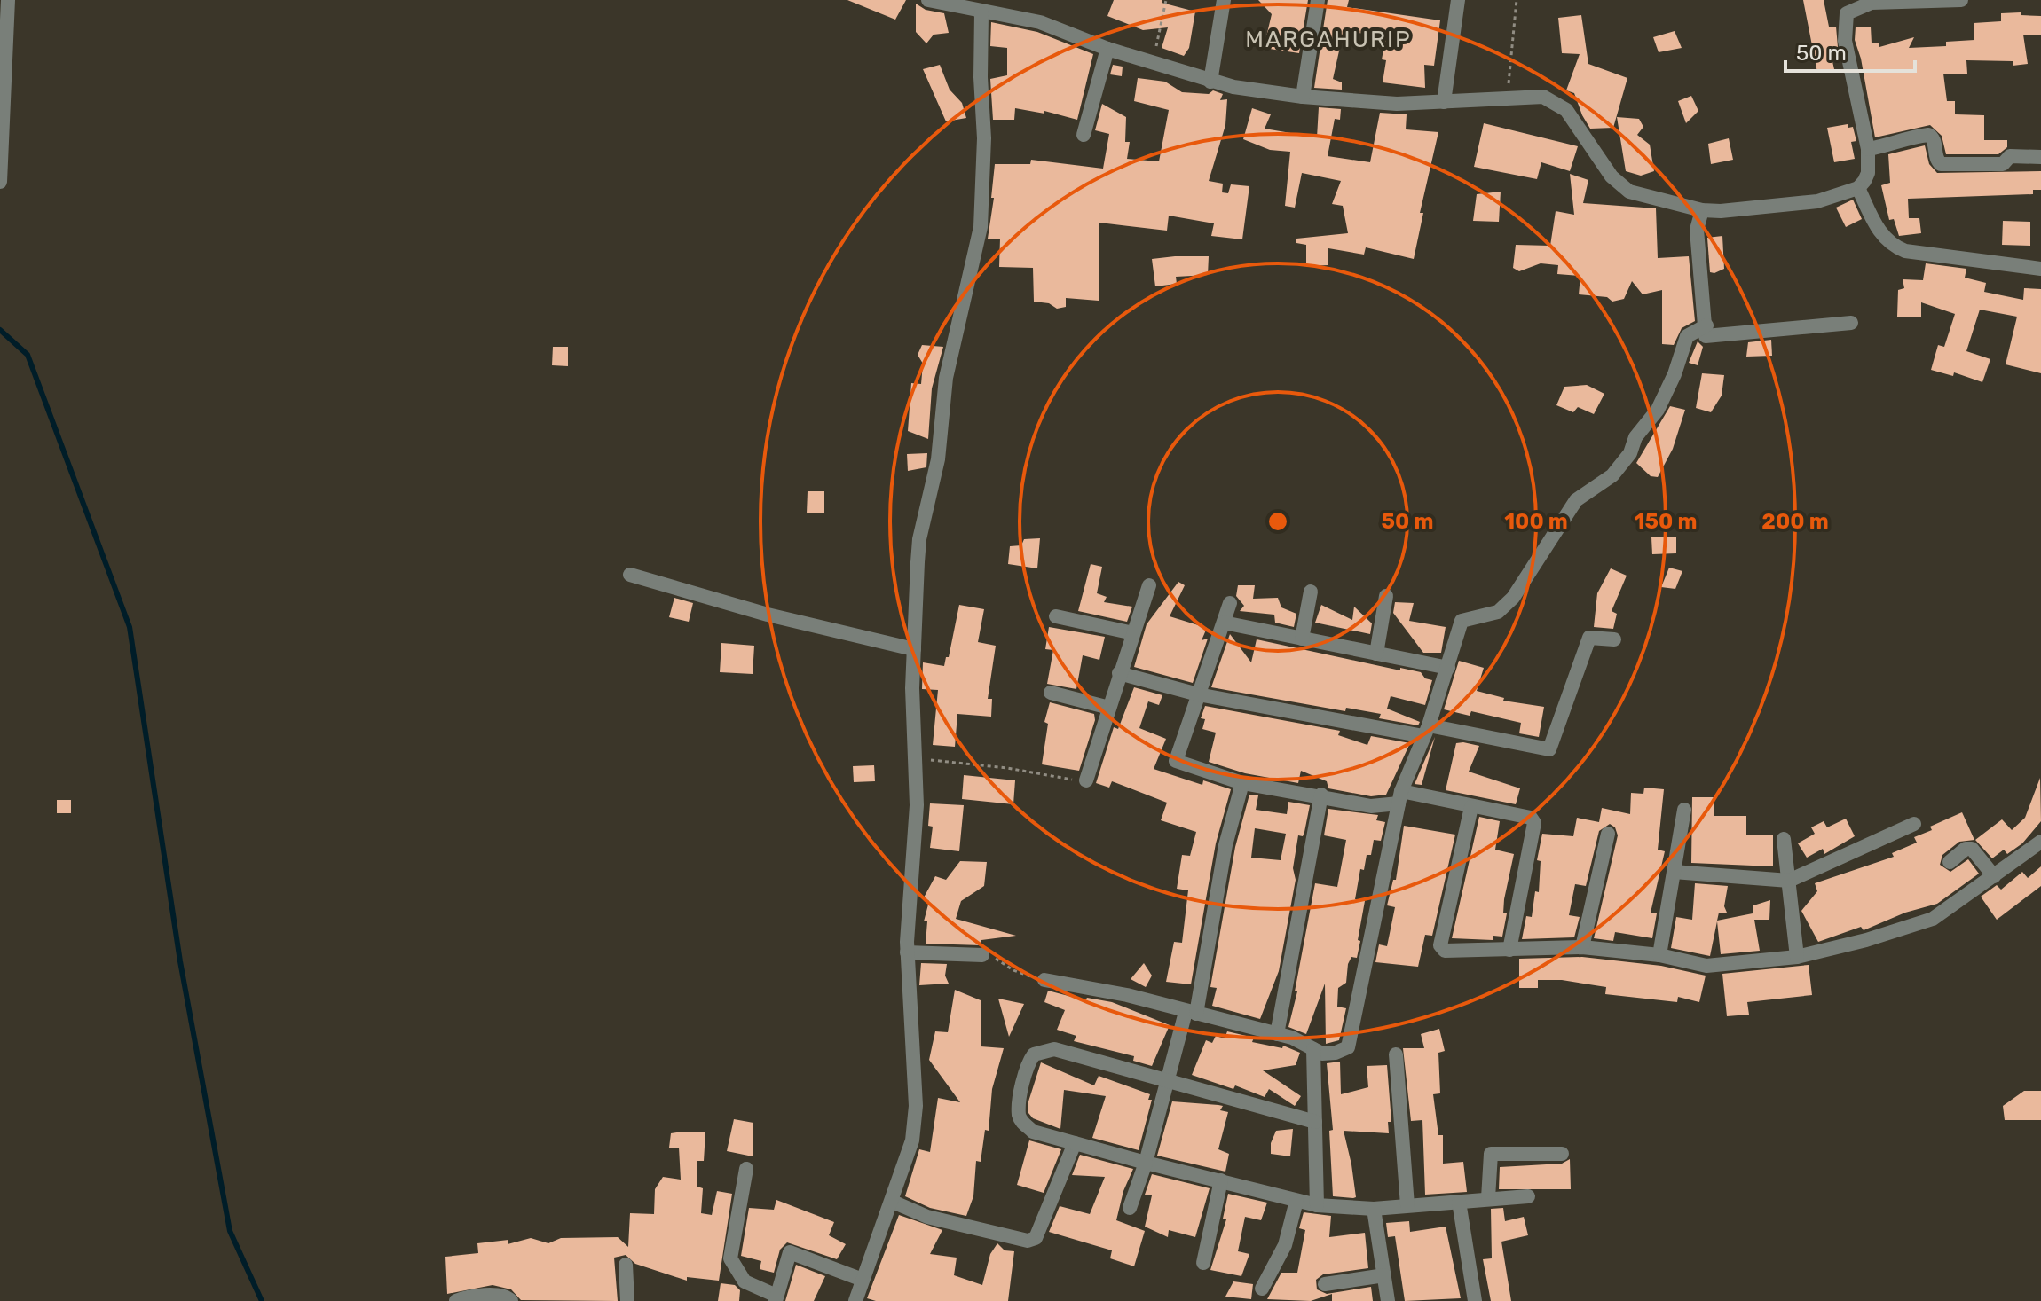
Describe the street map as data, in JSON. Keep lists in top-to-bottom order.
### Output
{
  "districts": ["MARGAHURIP"],
  "scale_bar": "50 m",
  "rings": [
    "50 m",
    "100 m",
    "150 m",
    "200 m"
  ]
}
